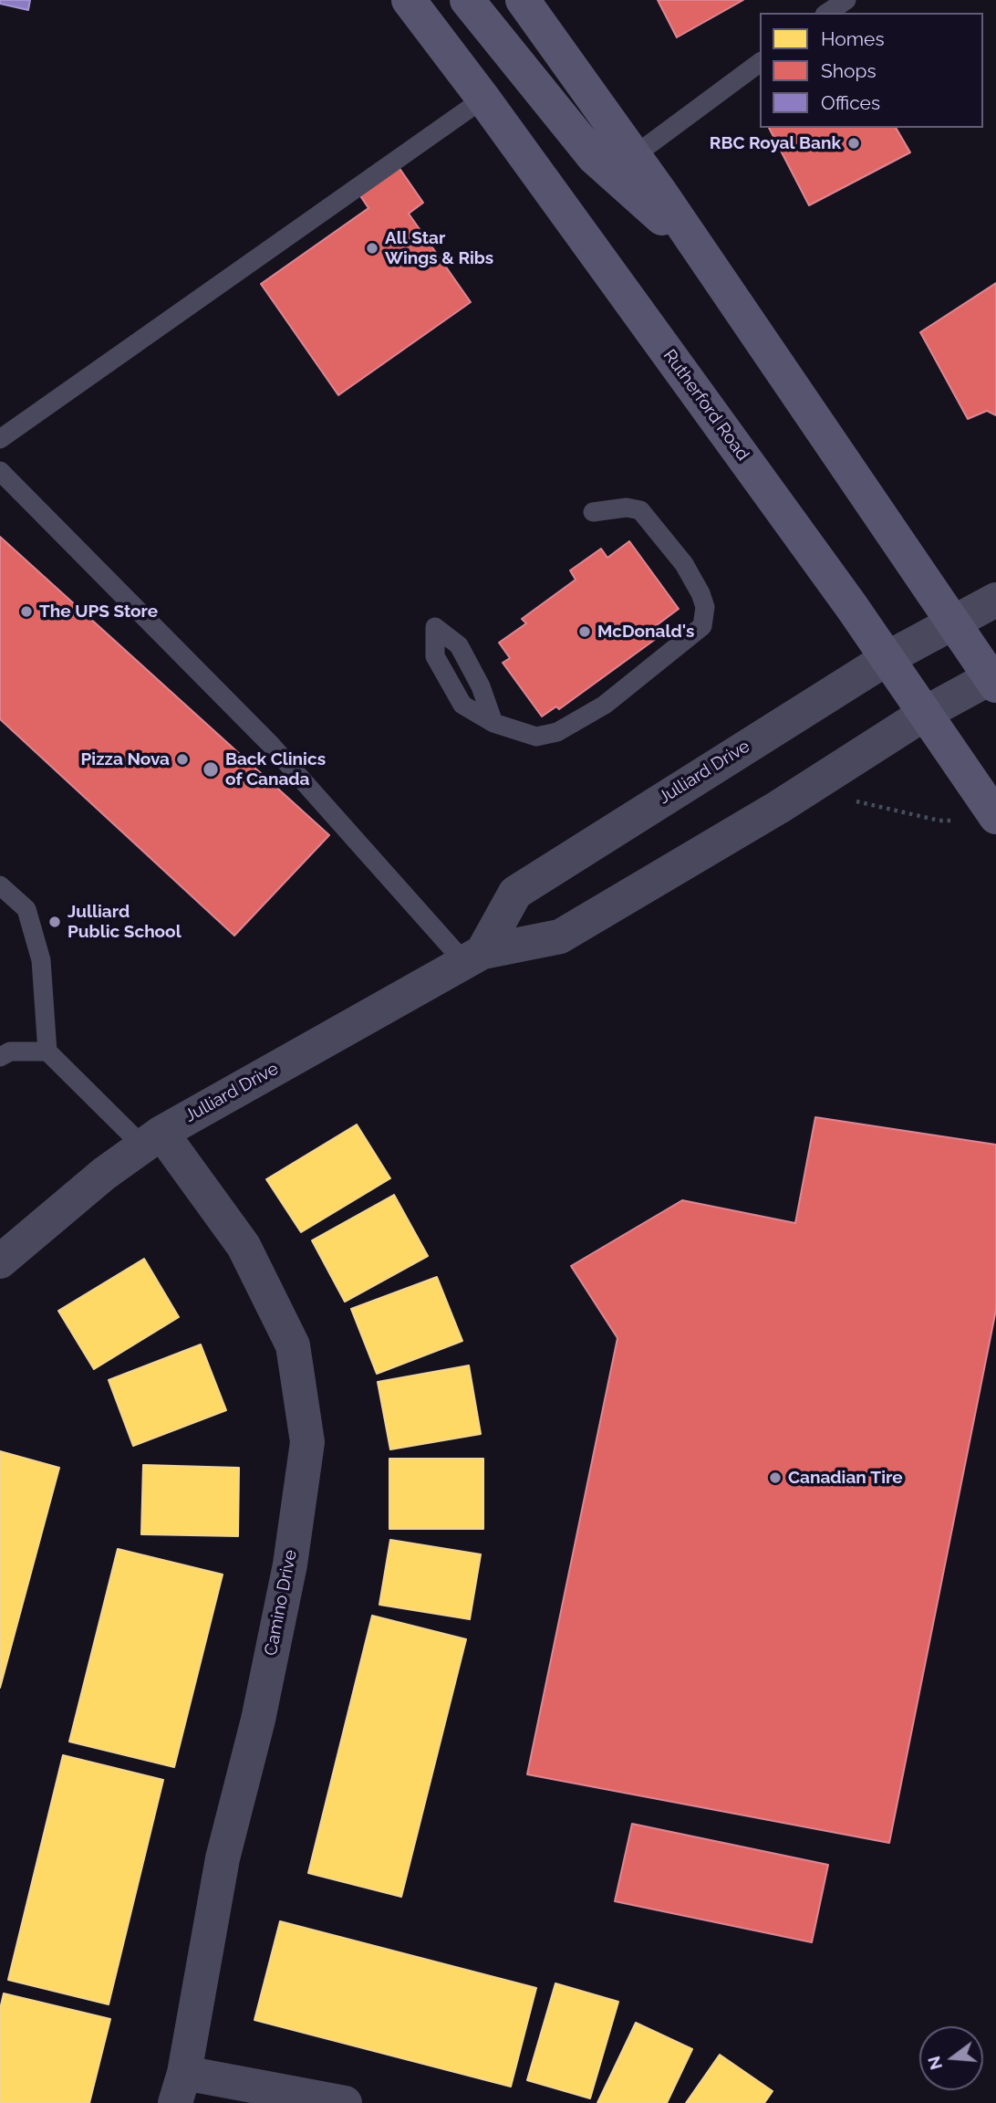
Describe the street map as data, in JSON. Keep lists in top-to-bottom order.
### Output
{
  "streets": {
    "main road": ["Rutherford Road"],
    "street": ["Julliard Drive", "Camino Drive"]
  },
  "crossings": [
    ["Rutherford Road", "Julliard Drive"],
    ["Julliard Drive", "Camino Drive"]
  ],
  "places": [
    "RBC Royal Bank",
    "All Star Wings & Ribs",
    "The UPS Store",
    "McDonald's",
    "Pizza Nova",
    "Back Clinics of Canada",
    "Julliard Public School",
    "Canadian Tire"
  ],
  "legend": ["Homes", "Shops", "Offices"],
  "north": "left"
}
